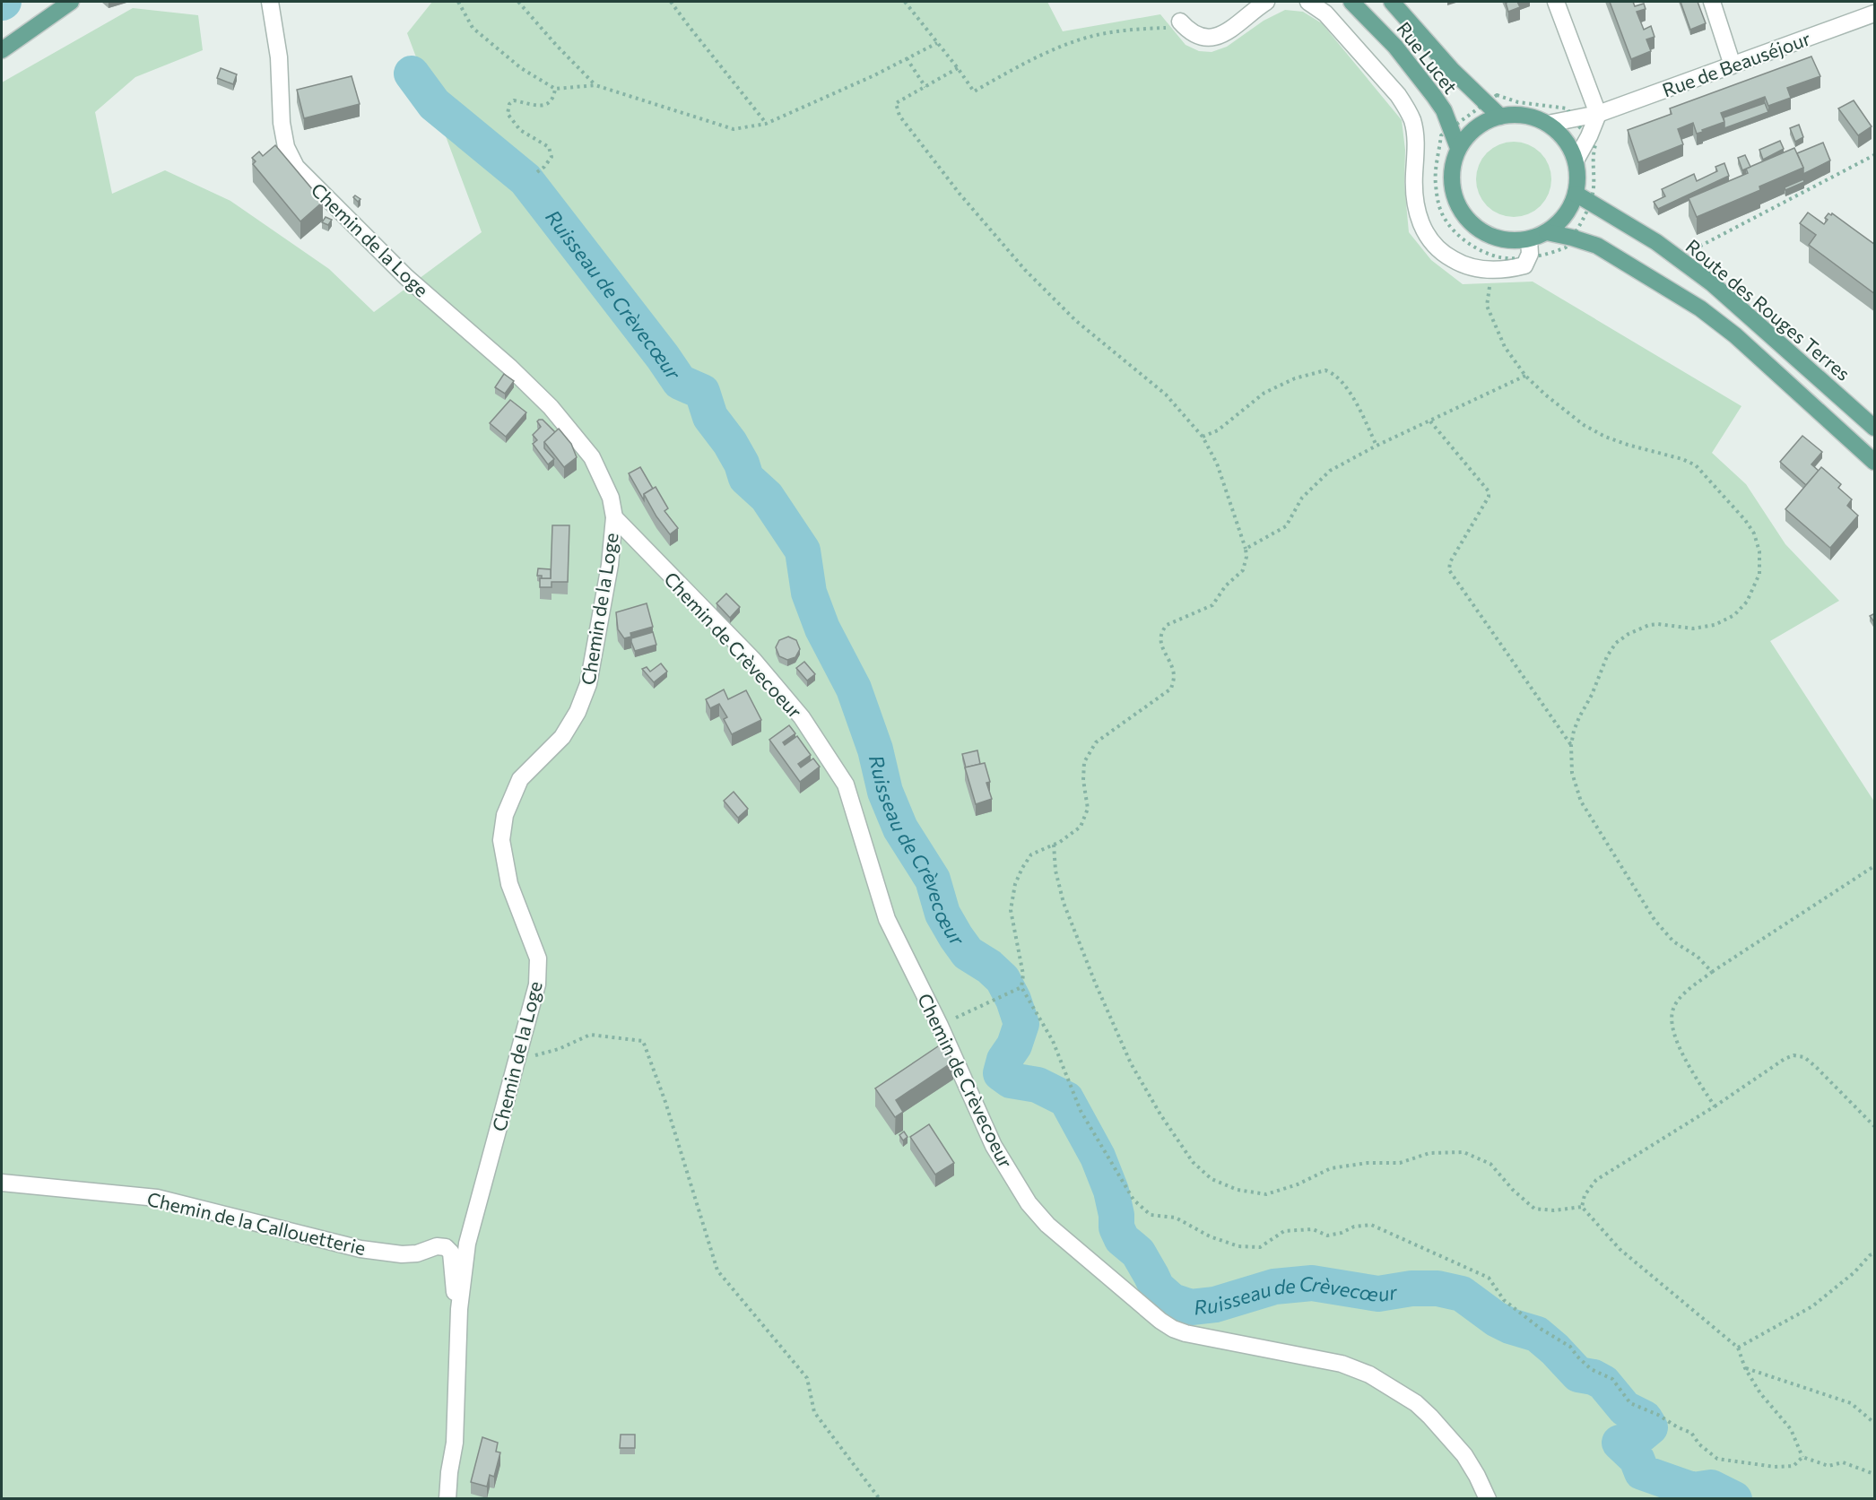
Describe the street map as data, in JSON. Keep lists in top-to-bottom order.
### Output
{
  "streets": {
    "main road": ["Rue Lucet", "Route des Rouges Terres"],
    "street": [
      "Rue de Beauséjour",
      "Chemin de la Loge",
      "Chemin de Crèvecoeur",
      "Chemin de la Callouetterie"
    ]
  },
  "crossings": [
    ["Rue Lucet", "Rue de Beauséjour"],
    ["Rue Lucet", "Route des Rouges Terres"],
    ["Rue de Beauséjour", "Route des Rouges Terres"],
    ["Chemin de la Loge", "Chemin de Crèvecoeur"],
    ["Chemin de la Loge", "Chemin de la Callouetterie"]
  ],
  "water": ["Ruisseau de Crèvecœur"]
}
